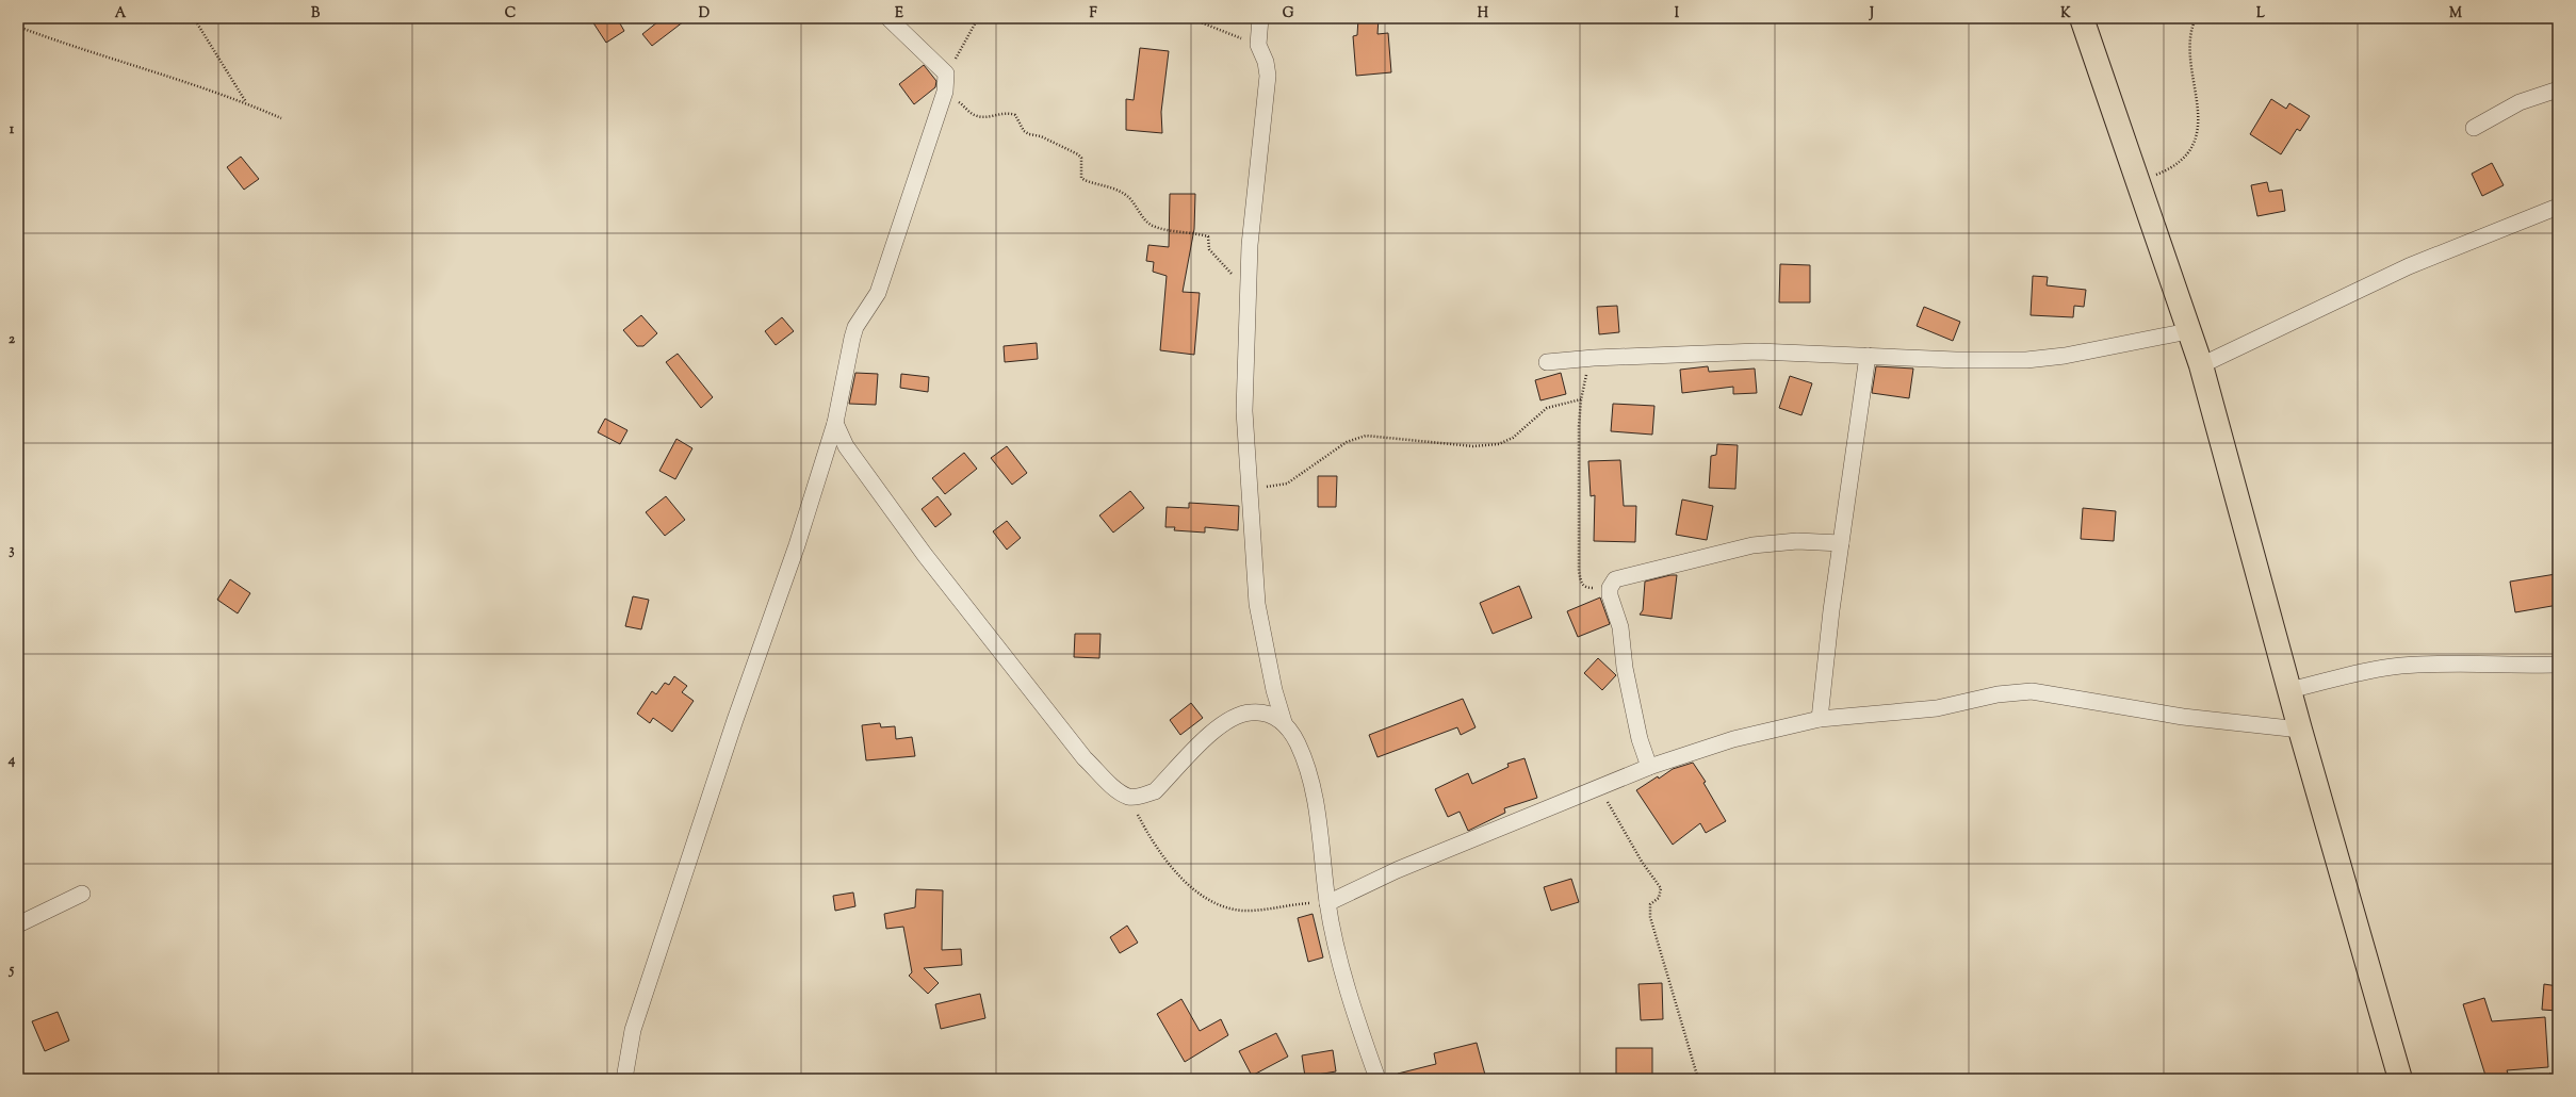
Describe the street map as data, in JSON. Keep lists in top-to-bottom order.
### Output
{
  "grid": {
    "columns": [
      "A",
      "B",
      "C",
      "D",
      "E",
      "F",
      "G",
      "H",
      "I",
      "J",
      "K",
      "L",
      "M"
    ],
    "rows": [
      "1",
      "2",
      "3",
      "4",
      "5"
    ]
  }
}
